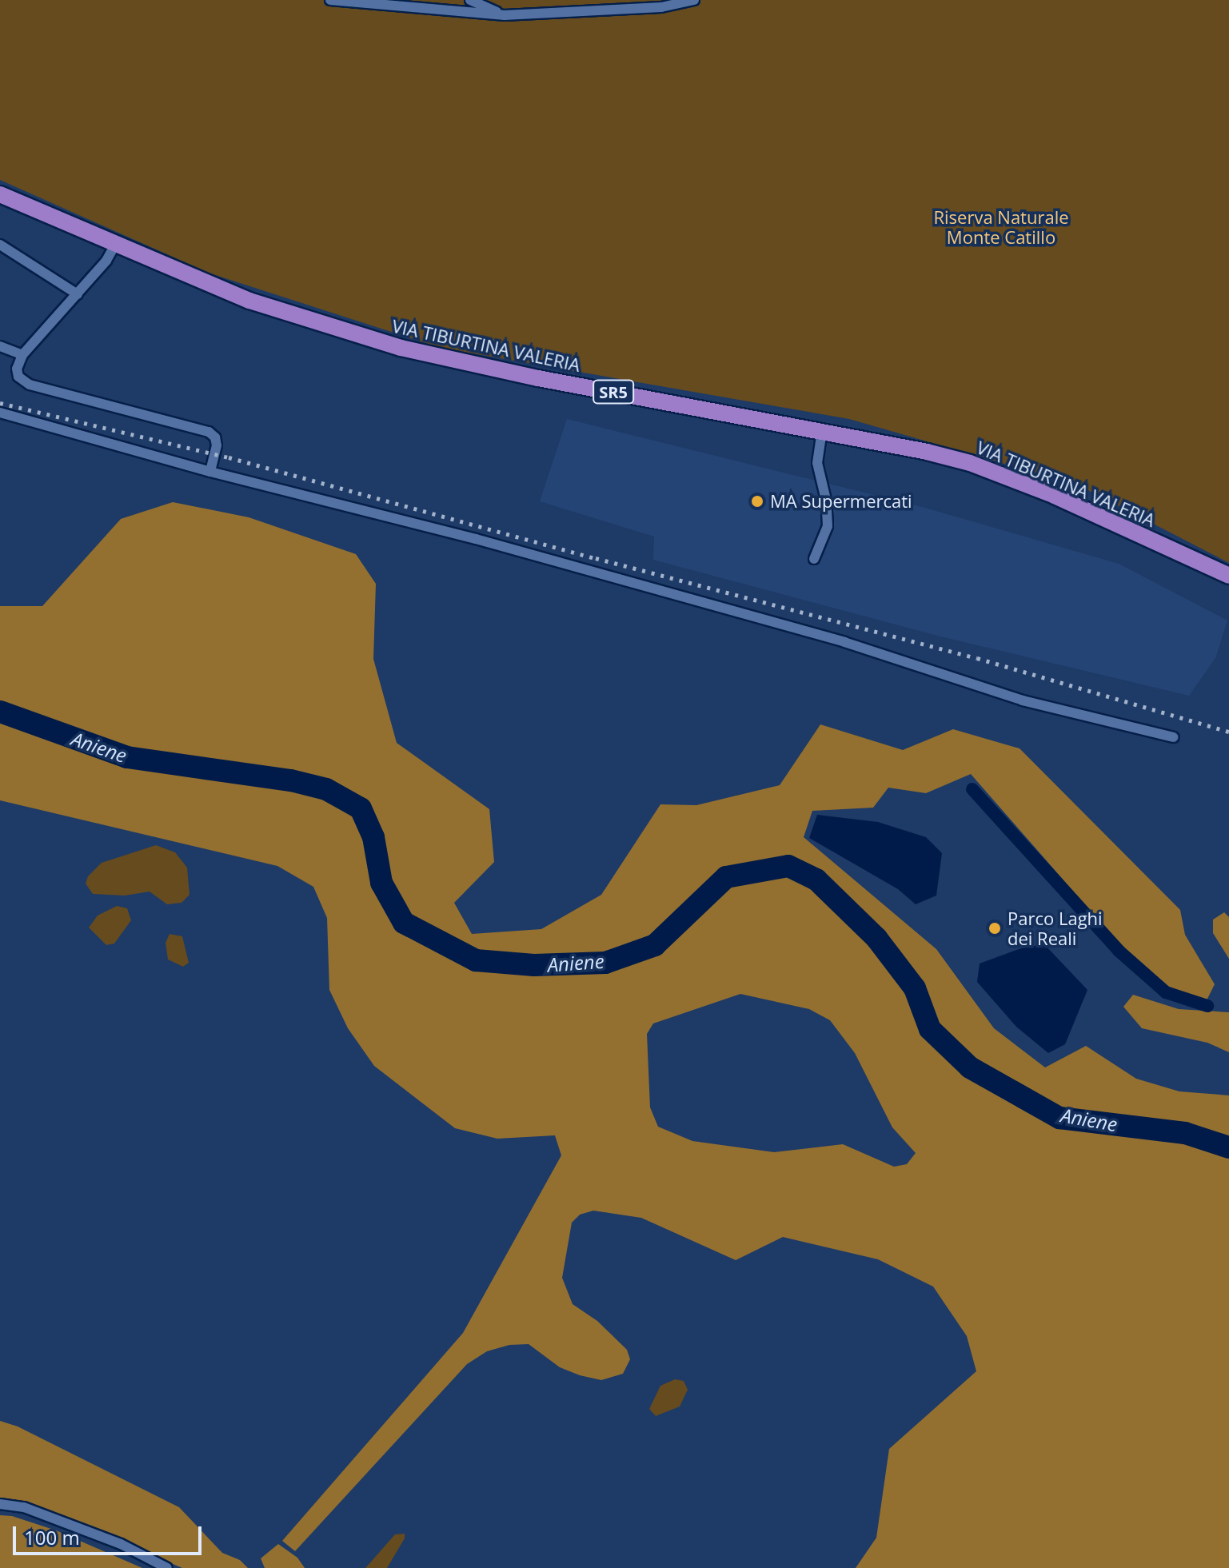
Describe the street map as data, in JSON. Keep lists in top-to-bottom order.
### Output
{
  "streets": {
    "main road": ["VIA TIBURTINA VALERIA", "SR5"]
  },
  "water": ["Aniene"],
  "parks": ["Riserva Naturale Monte Catillo"],
  "places": ["MA Supermercati", "Parco Laghi dei Reali"],
  "scale_bar": "100 m"
}
